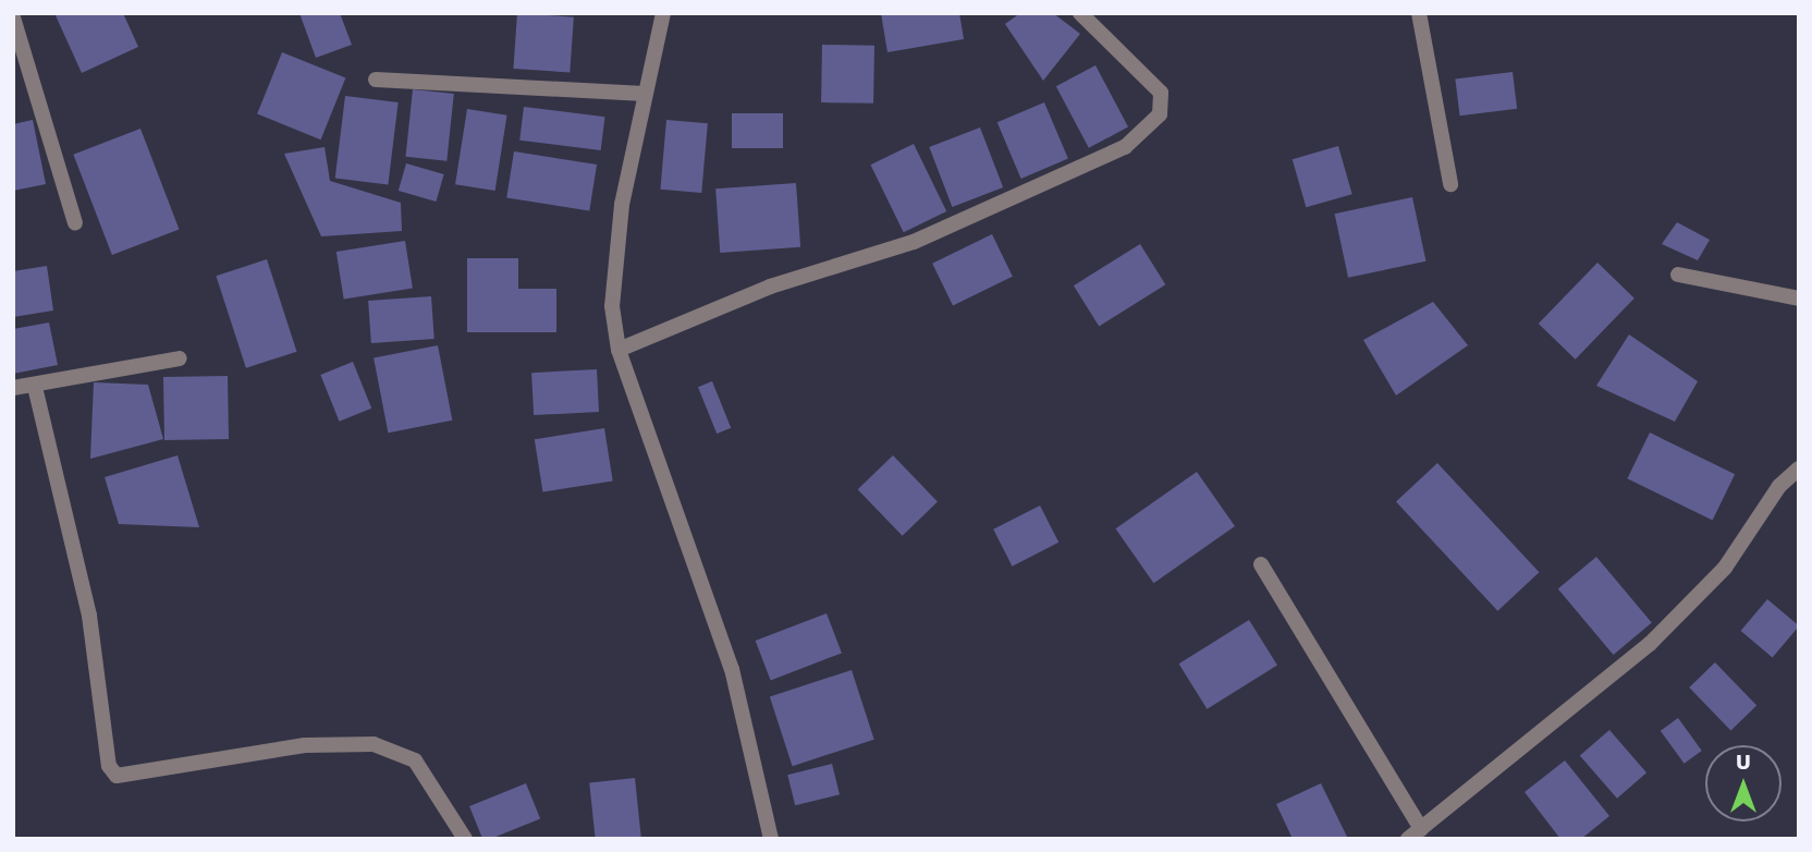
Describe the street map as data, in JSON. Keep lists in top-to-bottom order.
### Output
{
  "north": "top"
}
